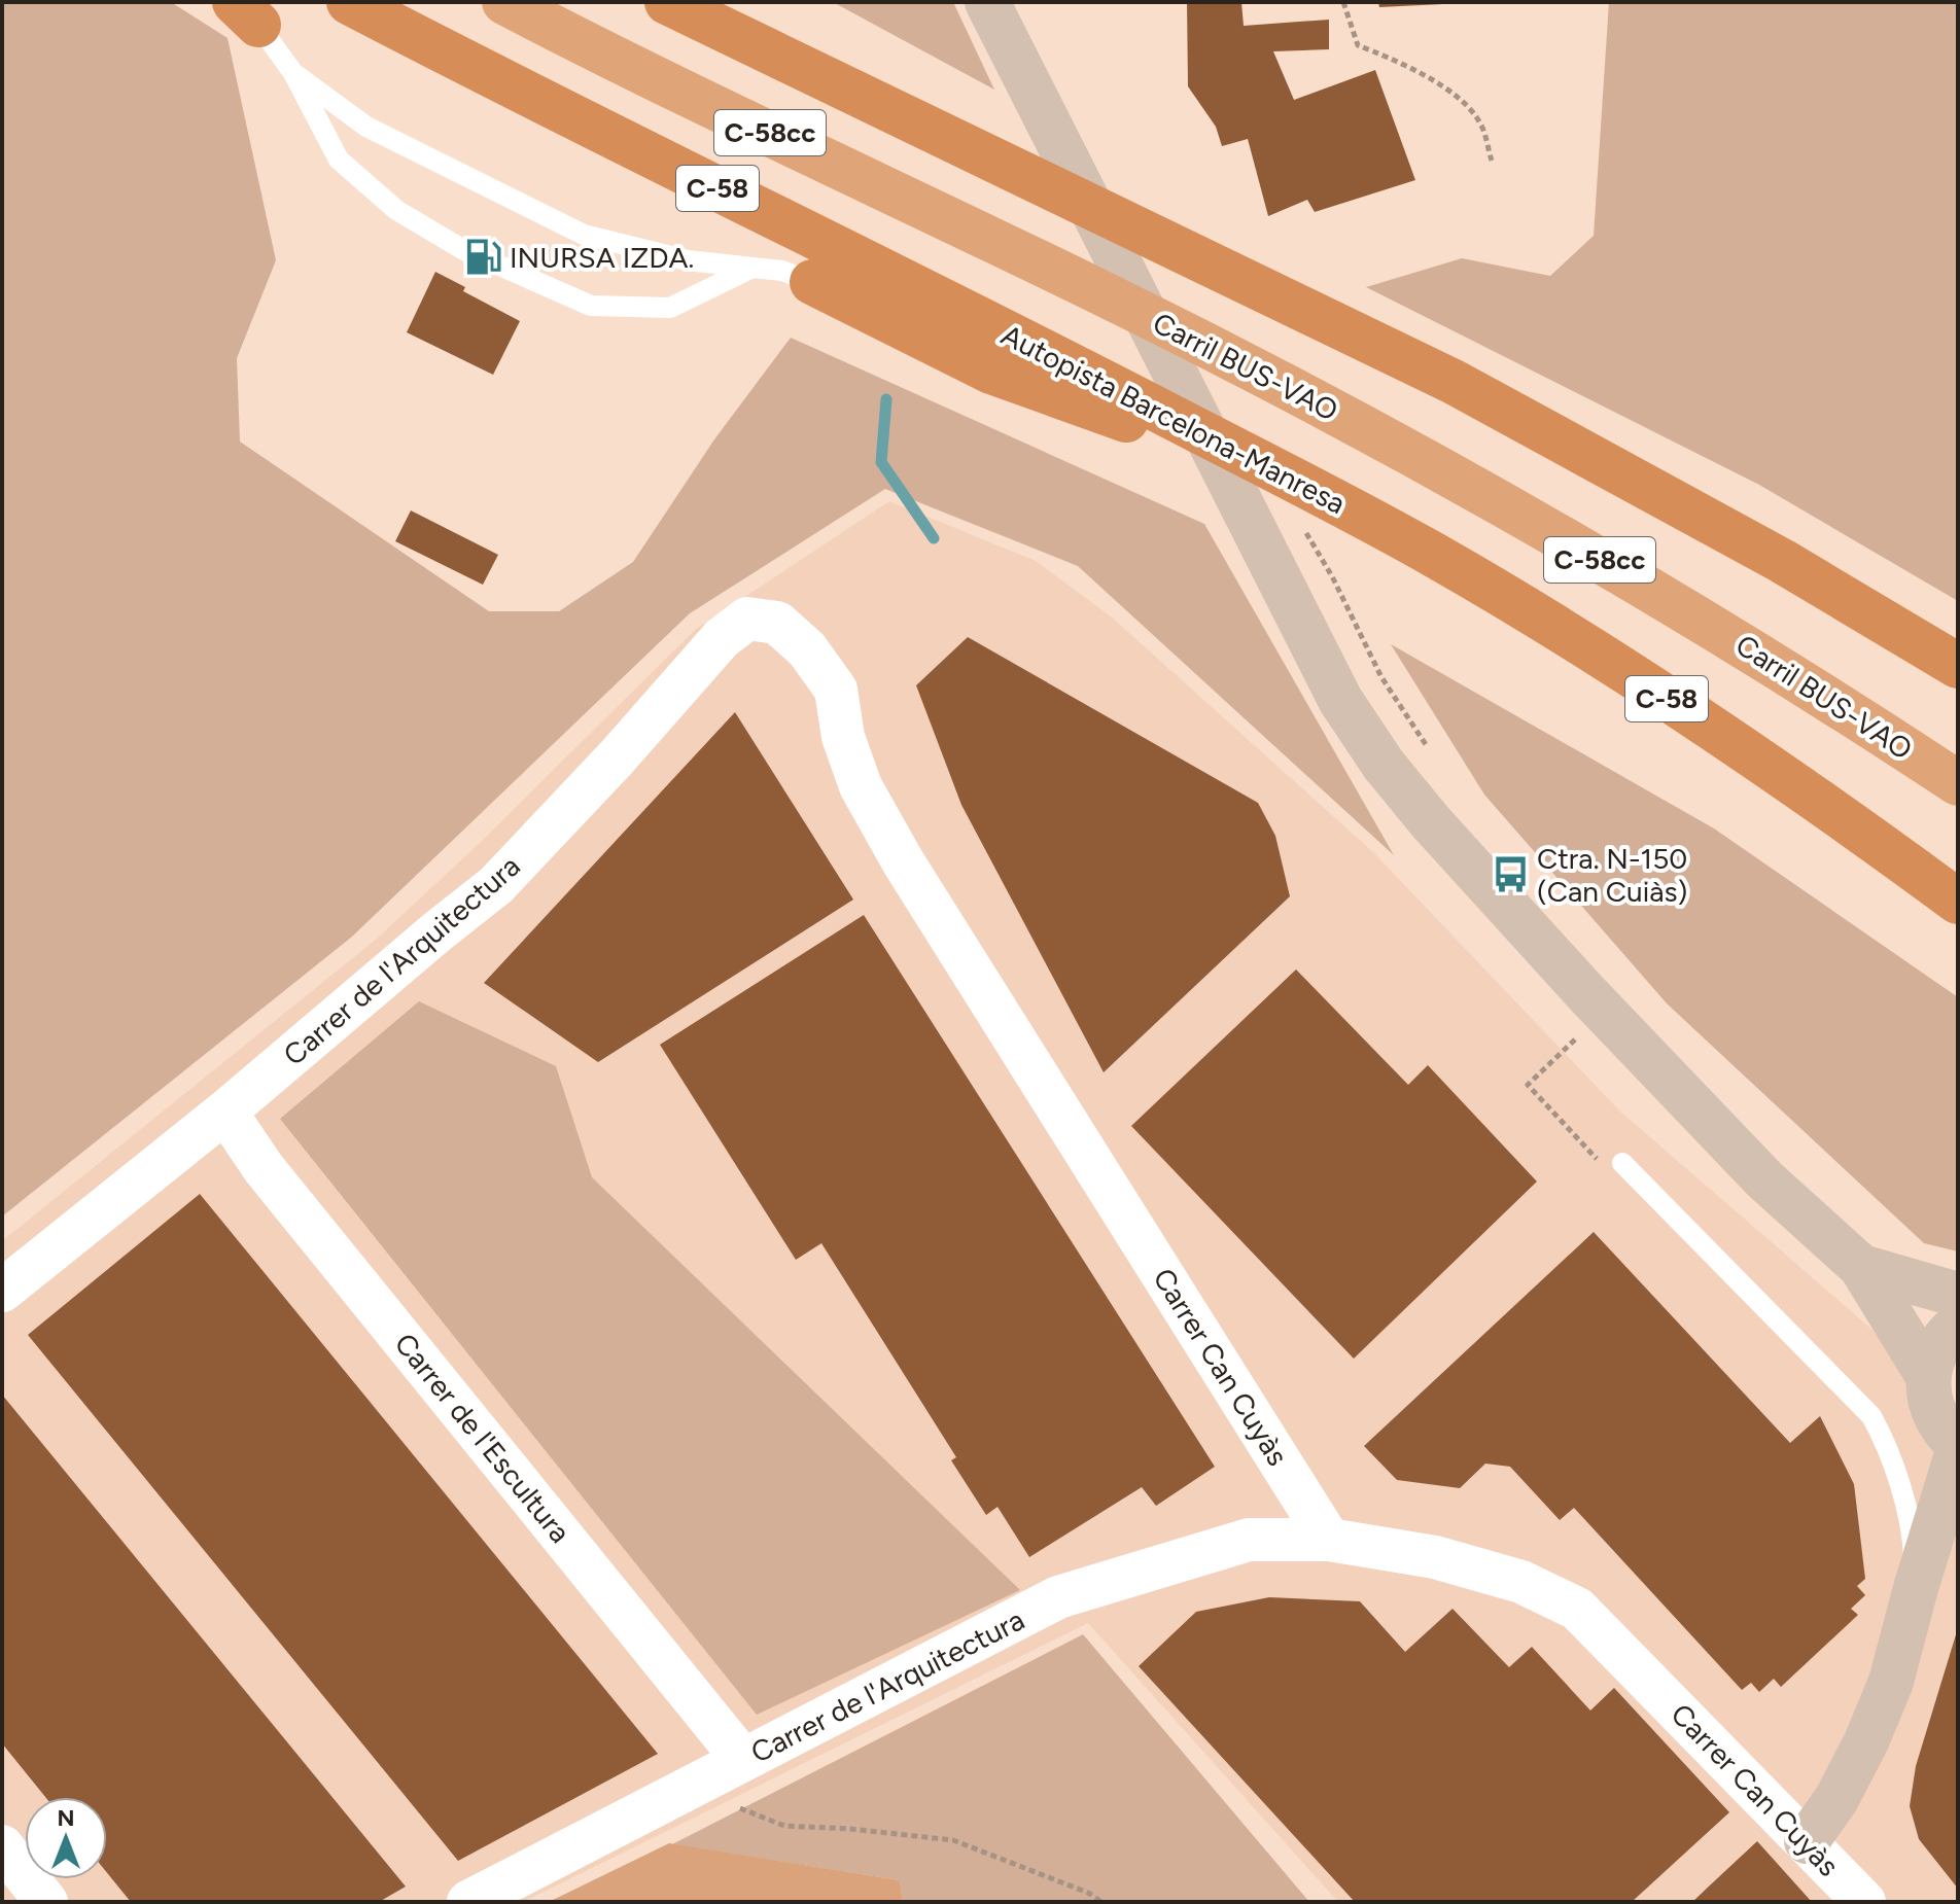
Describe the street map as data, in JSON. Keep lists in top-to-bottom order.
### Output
{
  "streets": {
    "highway": [
      "C-58cc",
      "C-58",
      "Carril BUS-VAO",
      "Autopista Barcelona-Manresa"
    ],
    "street": ["Carrer de l'Arquitectura", "Carrer Can Cuyàs", "Carrer de l'Escultura"]
  },
  "crossings": [
    ["C-58cc", "Carril BUS-VAO"],
    ["Carrer de l'Arquitectura", "Carrer Can Cuyàs"],
    ["Carrer de l'Arquitectura", "Carrer de l'Escultura"]
  ],
  "places": {
    "fuel station": ["INURSA IZDA."],
    "bus stop": ["Ctra. N-150 (Can Cuiàs)"]
  },
  "north": "top"
}
